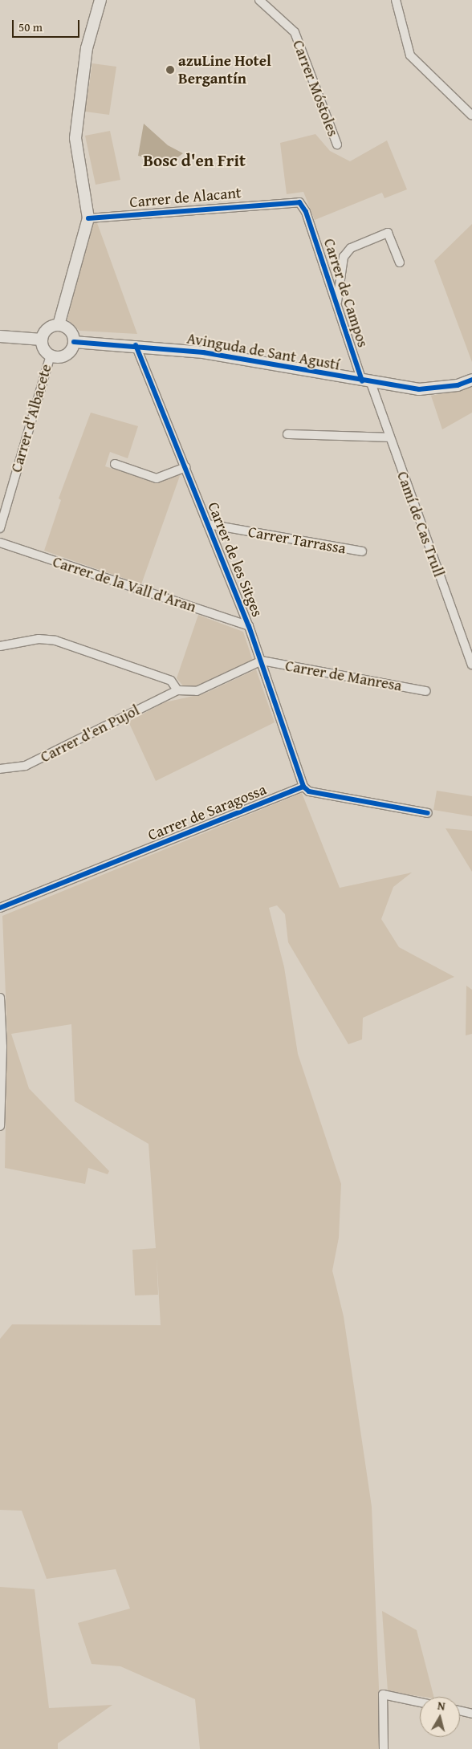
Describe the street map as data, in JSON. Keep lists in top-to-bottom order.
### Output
{
  "streets": {
    "street": [
      "Carrer Móstoles",
      "Carrer de Alacant",
      "Carrer de Campos",
      "Avinguda de Sant Agustí",
      "Carrer d'Albacete",
      "Camí de Cas Trull",
      "Carrer Tarrassa",
      "Carrer de les Sitges",
      "Carrer de la Vall d'Aran",
      "Carrer de Manresa",
      "Carrer d'en Pujol",
      "Carrer de Saragossa"
    ]
  },
  "crossings": [
    ["Carrer de Alacant", "Carrer de Campos"],
    ["Carrer de Campos", "Avinguda de Sant Agustí"],
    ["Carrer de Campos", "Camí de Cas Trull"],
    ["Avinguda de Sant Agustí", "Carrer d'Albacete"],
    ["Avinguda de Sant Agustí", "Camí de Cas Trull"],
    ["Avinguda de Sant Agustí", "Carrer de les Sitges"],
    ["Carrer Tarrassa", "Carrer de les Sitges"],
    ["Carrer de les Sitges", "Carrer de la Vall d'Aran"],
    ["Carrer de les Sitges", "Carrer de Manresa"],
    ["Carrer de les Sitges", "Carrer de Saragossa"]
  ],
  "districts": ["Bosc d'en Frit"],
  "places": ["azuLine Hotel Bergantín"],
  "scale_bar": "50 m",
  "north": "top"
}
